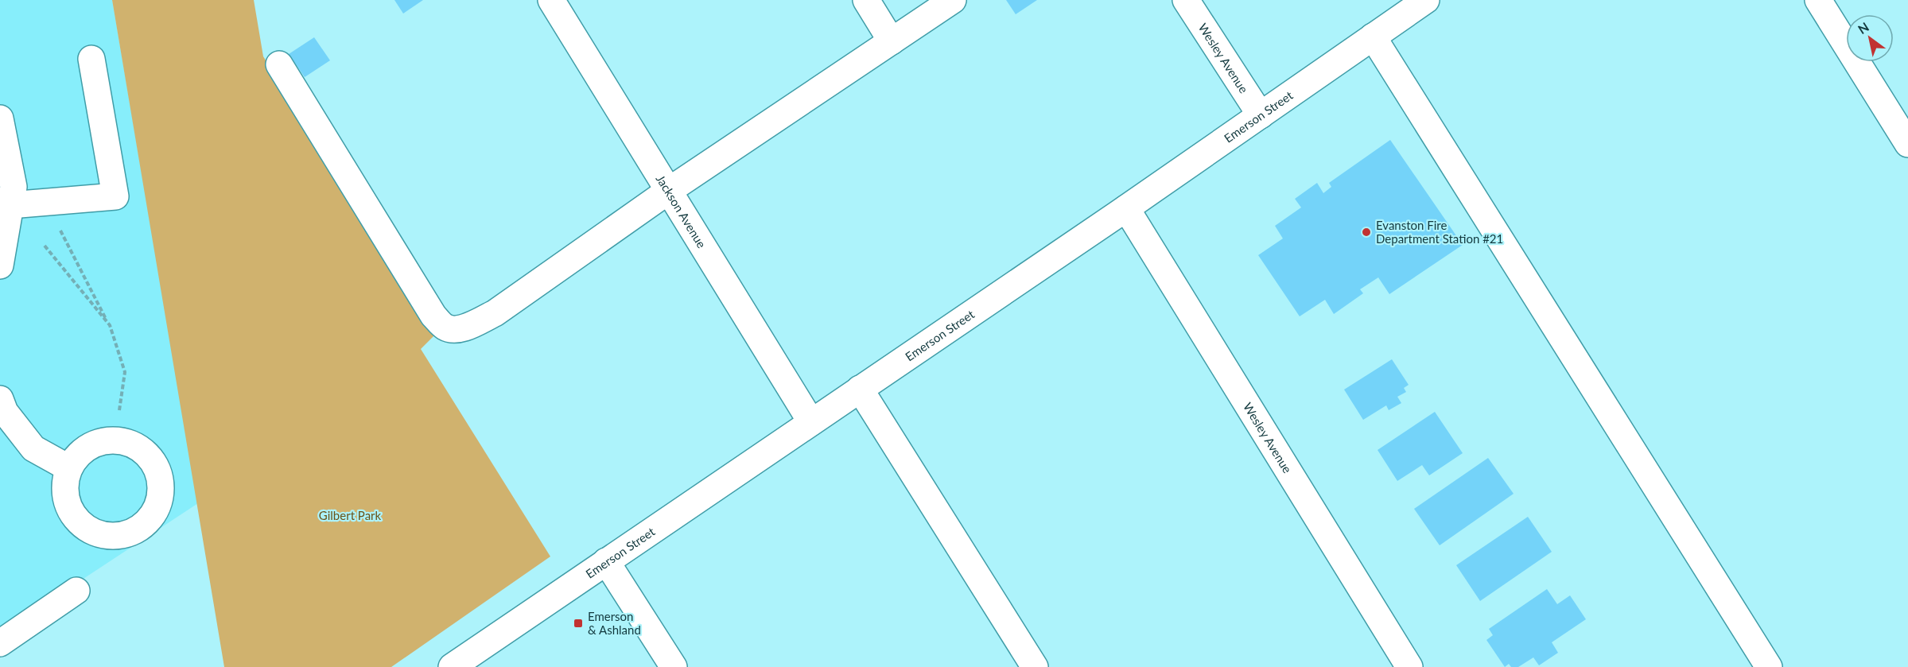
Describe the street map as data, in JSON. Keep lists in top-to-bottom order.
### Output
{
  "streets": {
    "street": ["Wesley Avenue", "Emerson Street", "Jackson Avenue"]
  },
  "crossings": [
    ["Wesley Avenue", "Emerson Street"],
    ["Emerson Street", "Jackson Avenue"]
  ],
  "parks": ["Gilbert Park"],
  "places": {
    "other": ["Evanston Fire Department Station #21"],
    "transit": ["Emerson & Ashland"]
  },
  "north": "top left"
}
